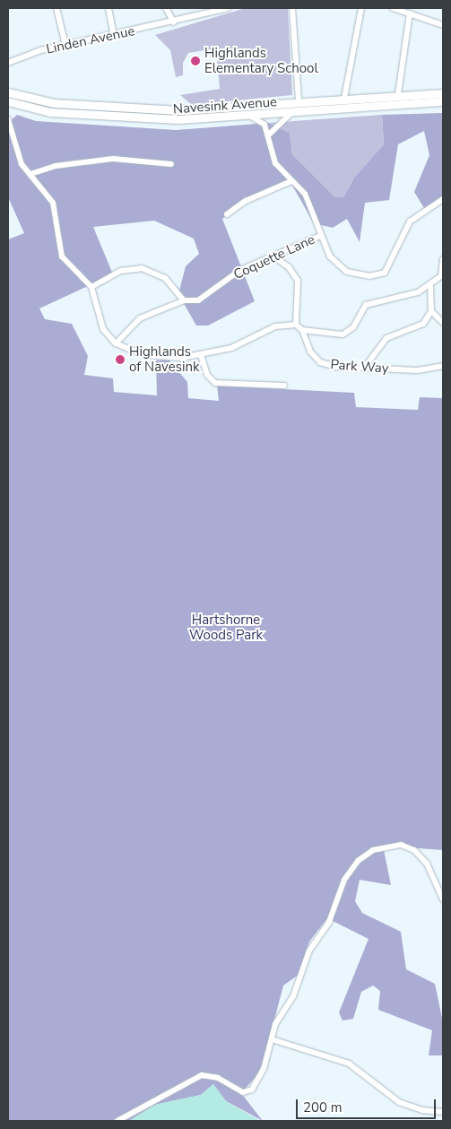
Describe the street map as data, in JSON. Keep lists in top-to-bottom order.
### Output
{
  "streets": {
    "highway": ["Navesink Avenue"],
    "street": ["Linden Avenue", "Coquette Lane", "Park Way"]
  },
  "parks": ["Hartshorne Woods Park"],
  "places": ["Highlands Elementary School", "Highlands of Navesink"],
  "scale_bar": "200 m"
}
